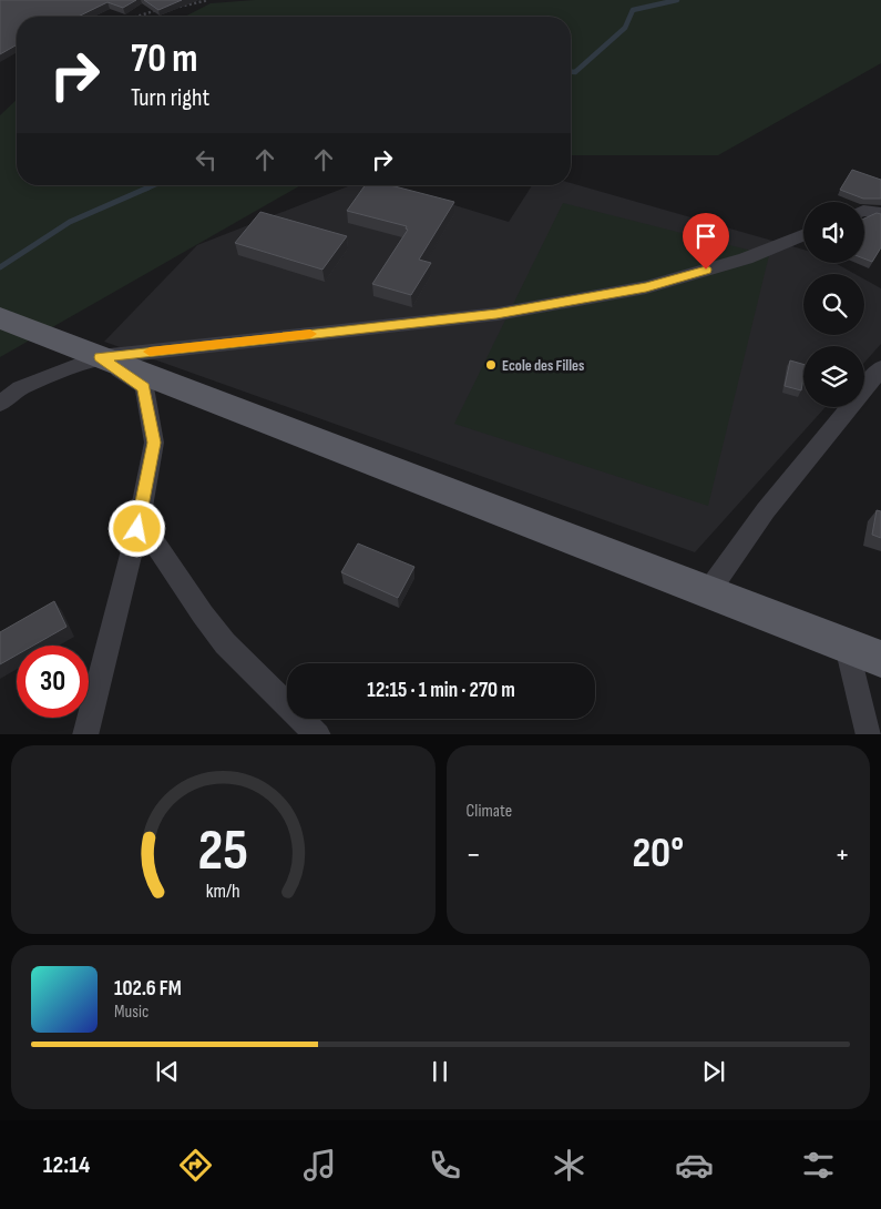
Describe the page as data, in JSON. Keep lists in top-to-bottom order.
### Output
{
  "places": ["Ecole des Filles"],
  "page": {
    "turn": ["70 m", "Turn right"],
    "limit": "30",
    "trip": "12:15 · 1 min · 270 m",
    "tile": "Climate",
    "heat": ["−", "20°", "+"],
    "song": ["102.6 FM", "Music"],
    "tabs": "12:14",
    "gauge": ["25", "km/h"]
  }
}
